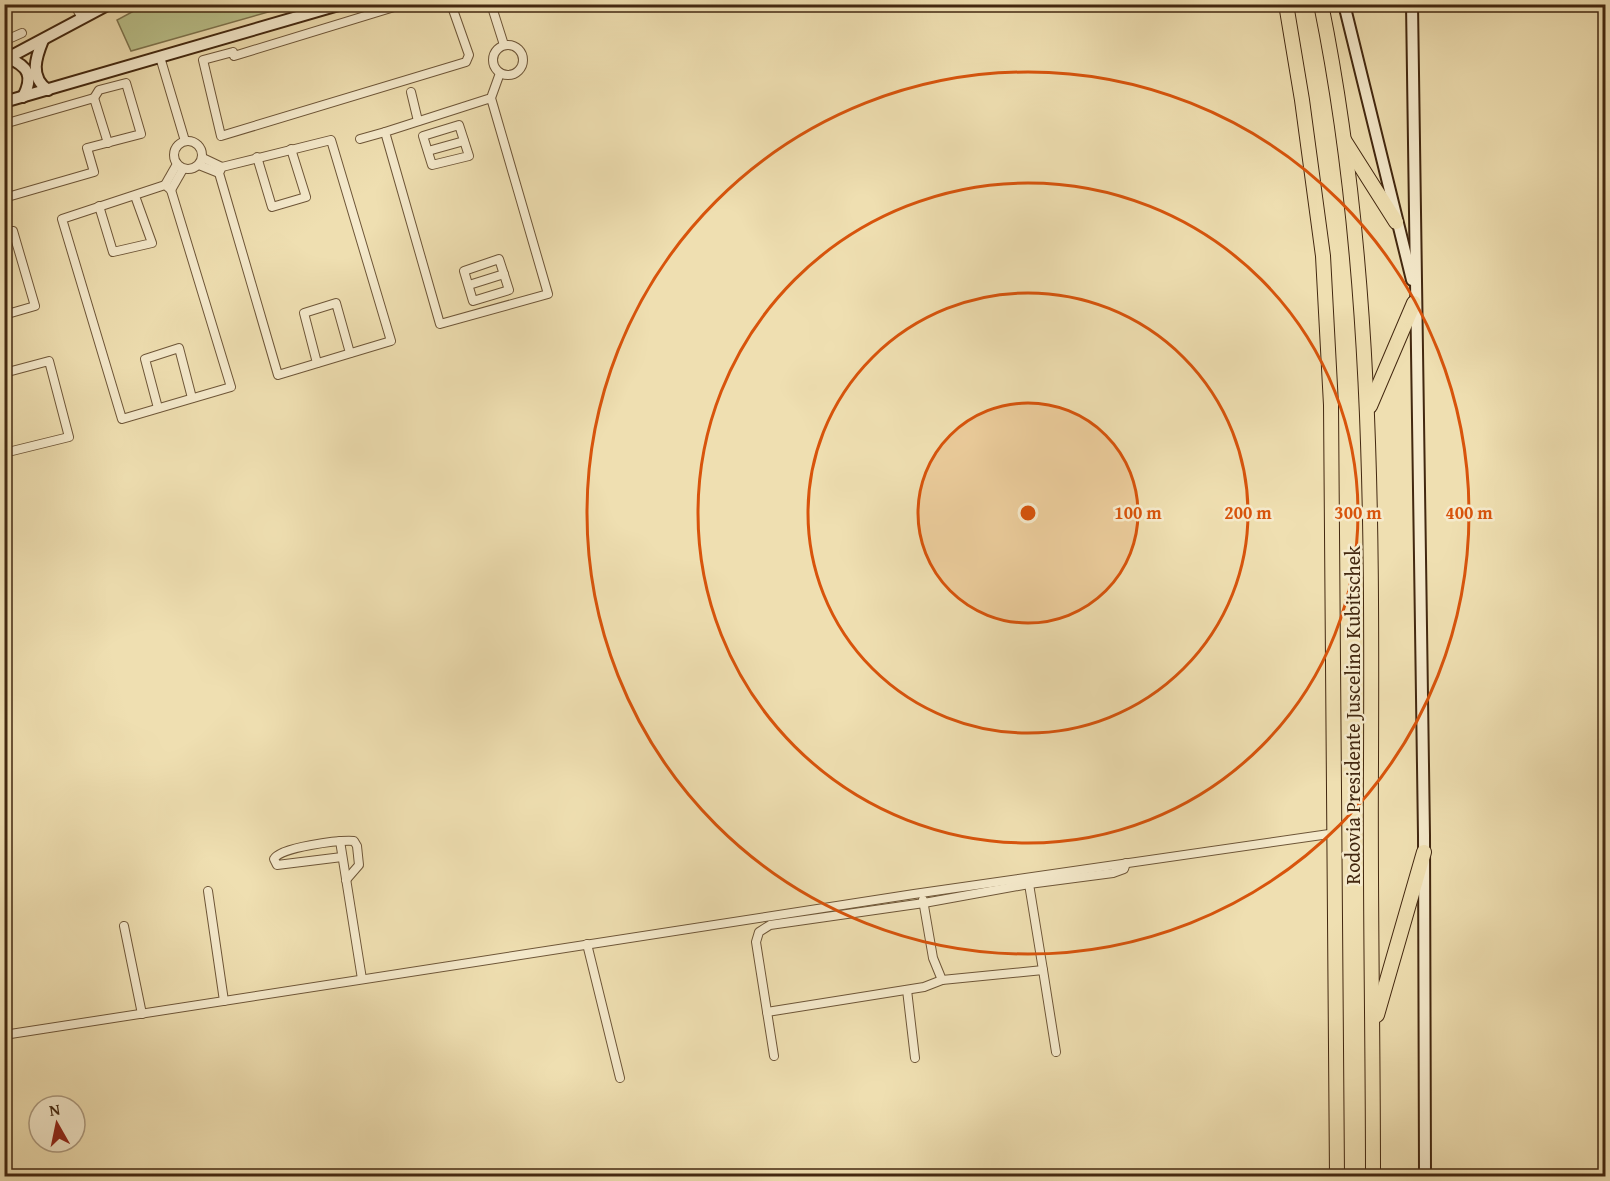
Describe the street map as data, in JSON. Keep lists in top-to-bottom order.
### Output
{
  "streets": {
    "highway": ["Rodovia Presidente Juscelino Kubitschek"]
  },
  "north": "top",
  "rings": [
    "100 m",
    "200 m",
    "300 m",
    "400 m"
  ]
}
